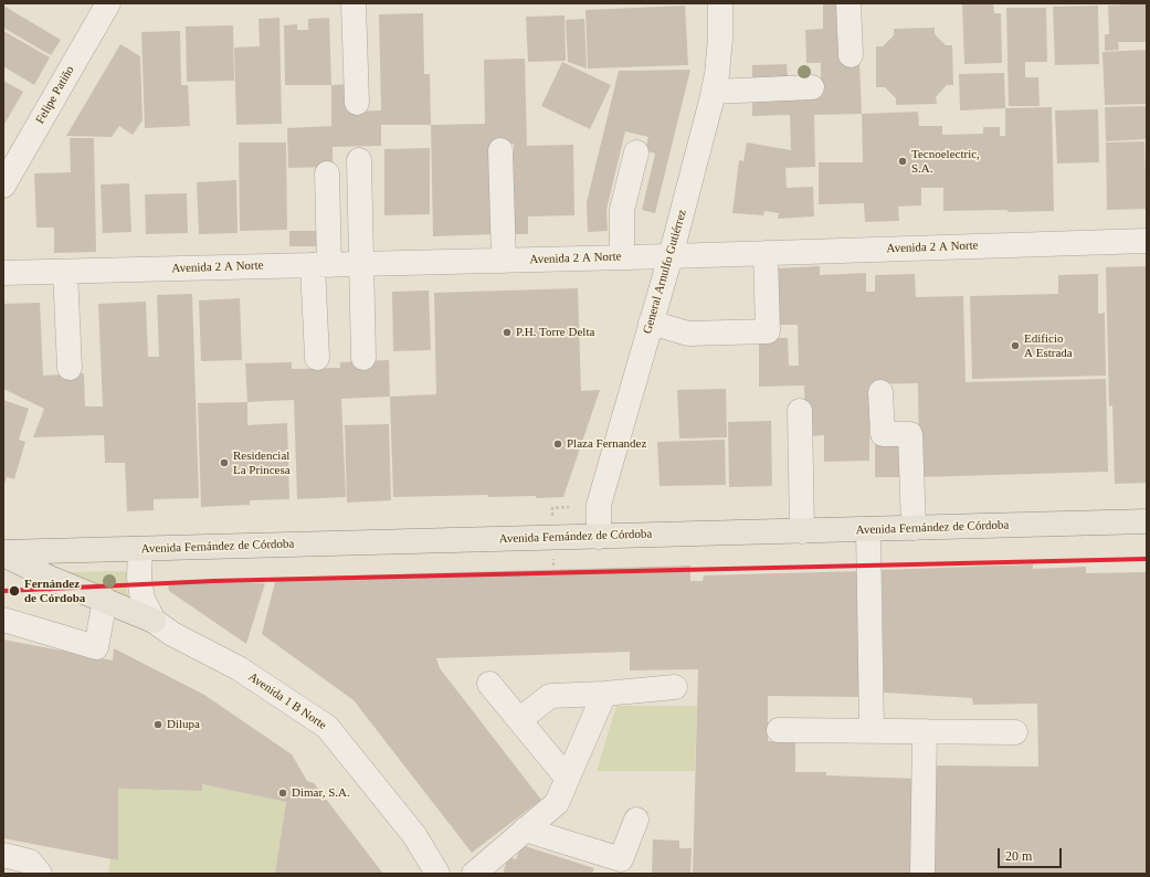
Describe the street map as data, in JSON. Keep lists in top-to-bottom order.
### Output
{
  "streets": {
    "main road": ["Avenida Fernández de Córdoba"],
    "street": [
      "Felipe Patiño",
      "Avenida 2 A Norte",
      "General Arnulfo Gutiérrez",
      "Avenida 1 B Norte"
    ]
  },
  "crossings": [
    ["Avenida 2 A Norte", "General Arnulfo Gutiérrez"],
    ["General Arnulfo Gutiérrez", "Avenida Fernández de Córdoba"],
    ["Avenida Fernández de Córdoba", "Avenida 1 B Norte"]
  ],
  "places": [
    "Tecnoelectric, S.A.",
    "P.H. Torre Delta",
    "Edificio A Estrada",
    "Plaza Fernandez",
    "Residencial La Princesa",
    "Fernández de Córdoba",
    "Dilupa",
    "Dimar, S.A."
  ],
  "scale_bar": "20 m"
}
